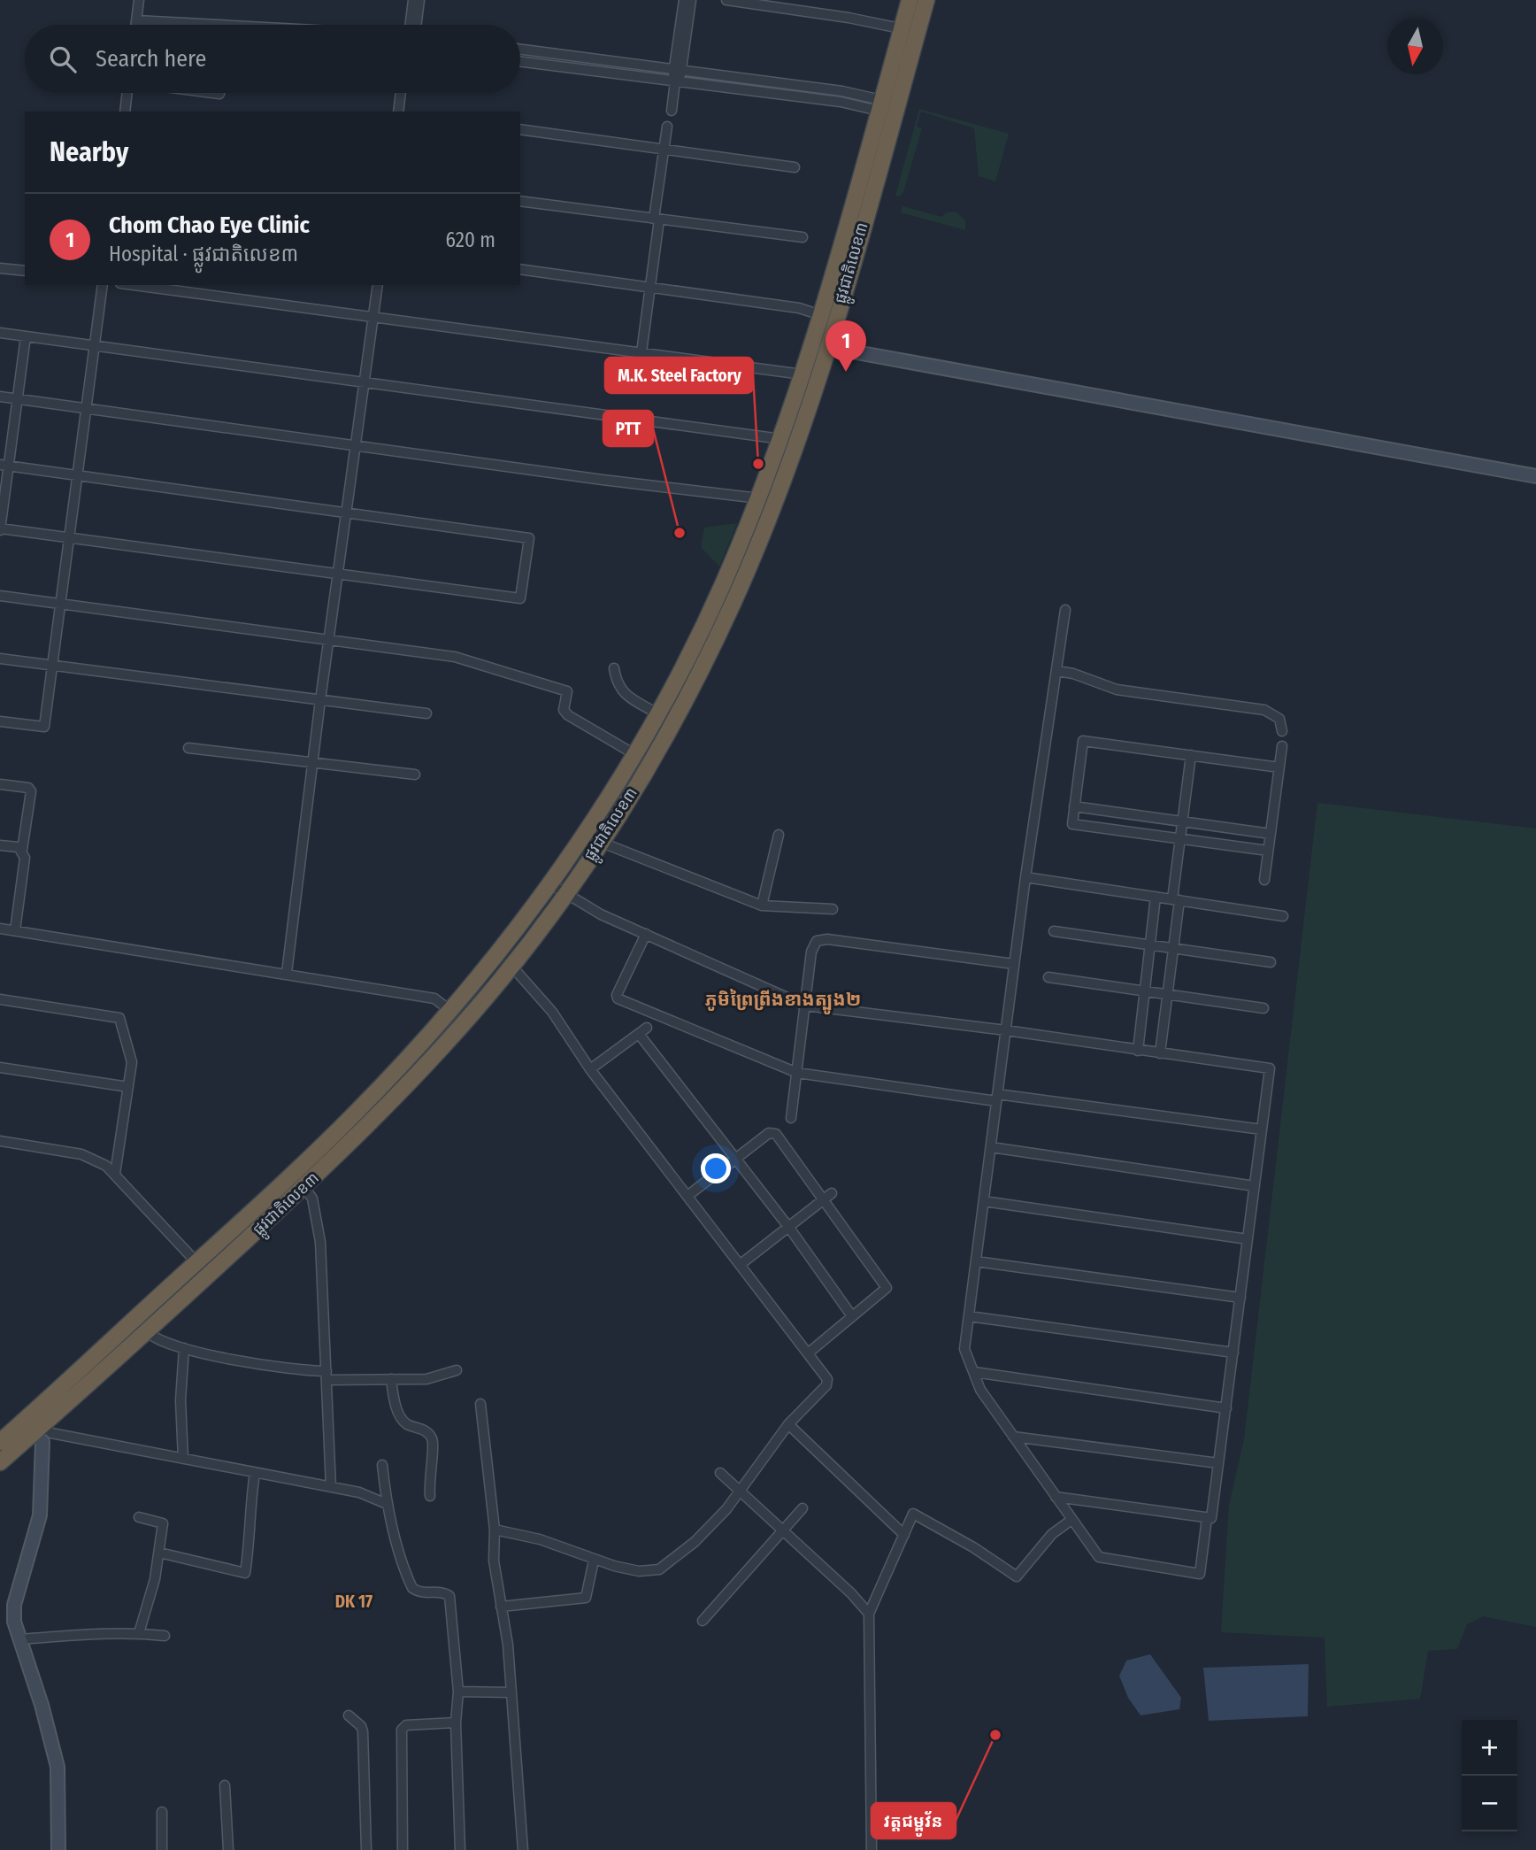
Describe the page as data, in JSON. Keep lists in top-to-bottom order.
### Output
{
  "streets": {
    "highway": ["ផ្លូវជាតិលេខ៣"]
  },
  "districts": ["ភូមិព្រៃព្រីងខាងត្បូង២", "DK 17"],
  "places": ["M.K. Steel Factory", "PTT", "វត្តជម្ពូវ័ន"],
  "north": "bottom",
  "page": {
    "search": "Search here",
    "heading": "Nearby",
    "list": [
      {
        "mark": "1",
        "name": "Chom Chao Eye Clinic",
        "note": "Hospital · ផ្លូវជាតិលេខ៣",
        "value": "620 m"
      }
    ],
    "pins": "1",
    "map_buttons": ["+", "−"]
  }
}
